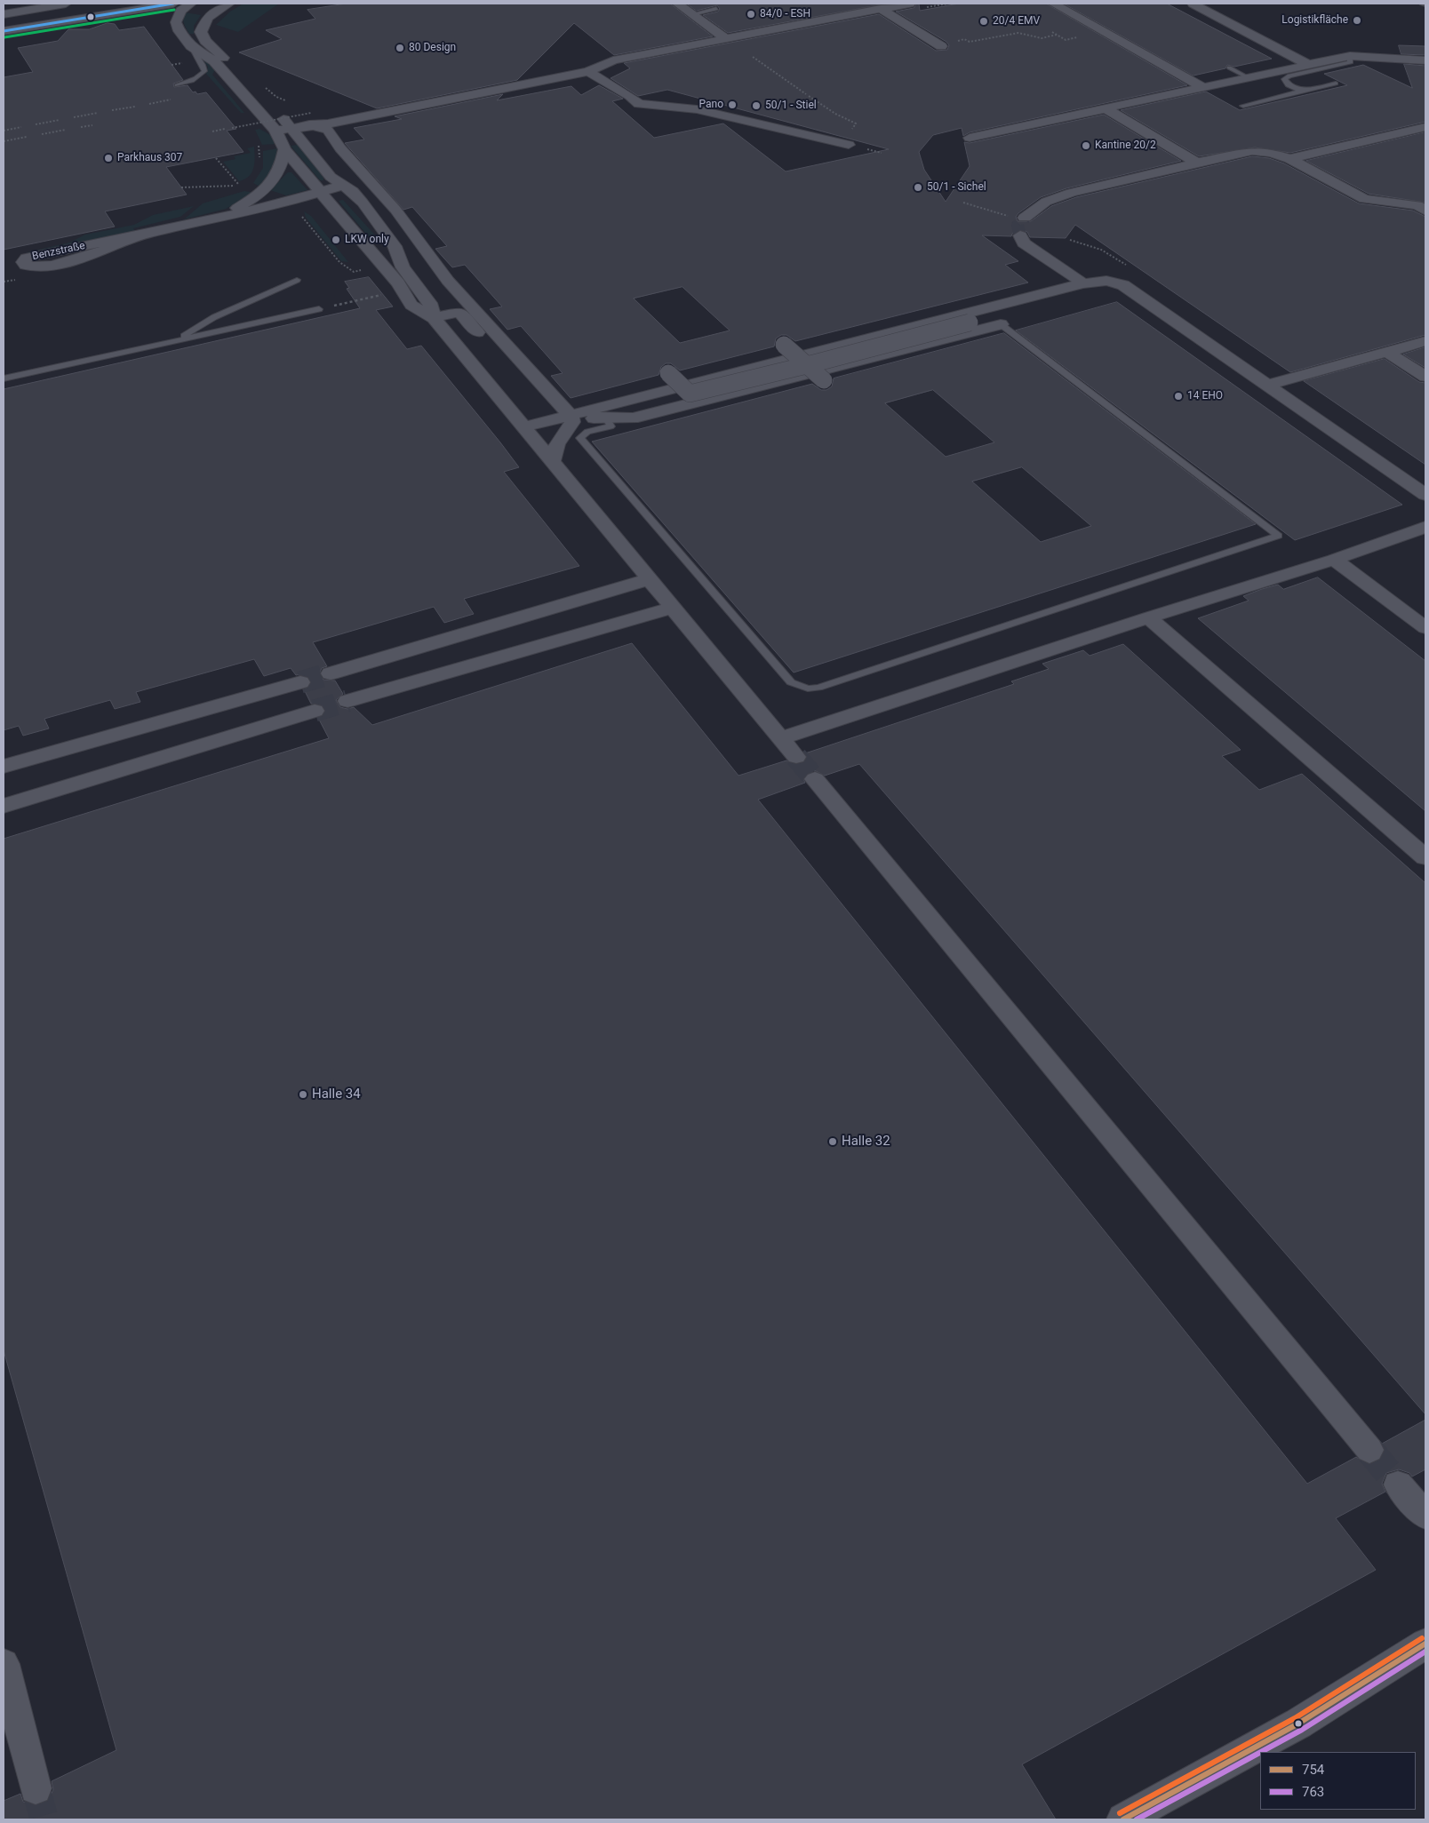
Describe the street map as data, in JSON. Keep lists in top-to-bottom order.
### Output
{
  "streets": {
    "street": ["Benzstraße"]
  },
  "places": [
    "84/0 - ESH",
    "Logistikfläche",
    "20/4 EMV",
    "80 Design",
    "Pano",
    "50/1 - Stiel",
    "Kantine 20/2",
    "Parkhaus 307",
    "50/1 - Sichel",
    "LKW only",
    "14 EHO",
    "Halle 34",
    "Halle 32"
  ],
  "lines": ["transit line 754", "transit line 763"],
  "legend": ["754", "763"]
}
